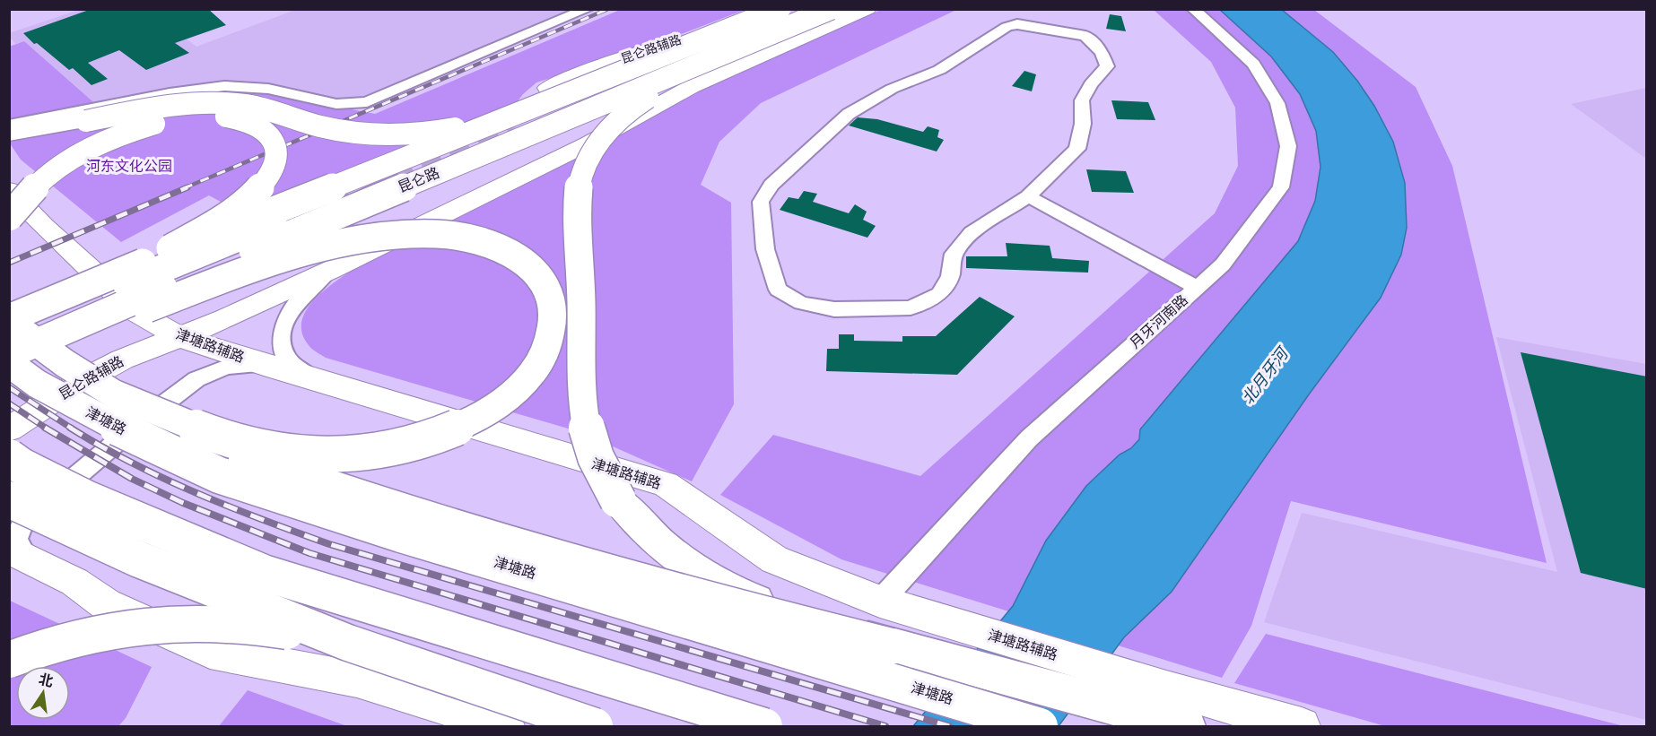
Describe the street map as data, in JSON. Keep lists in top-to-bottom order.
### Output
{
  "streets": {
    "highway": ["昆仑路", "津塘路"],
    "main road": ["昆仑路辅路", "津塘路辅路"],
    "street": ["月牙河南路"]
  },
  "crossings": [
    ["昆仑路辅路", "津塘路辅路"],
    ["昆仑路", "津塘路"],
    ["月牙河南路", "津塘路辅路"]
  ],
  "water": ["北月牙河"],
  "parks": ["河东文化公园"],
  "north": "top"
}
